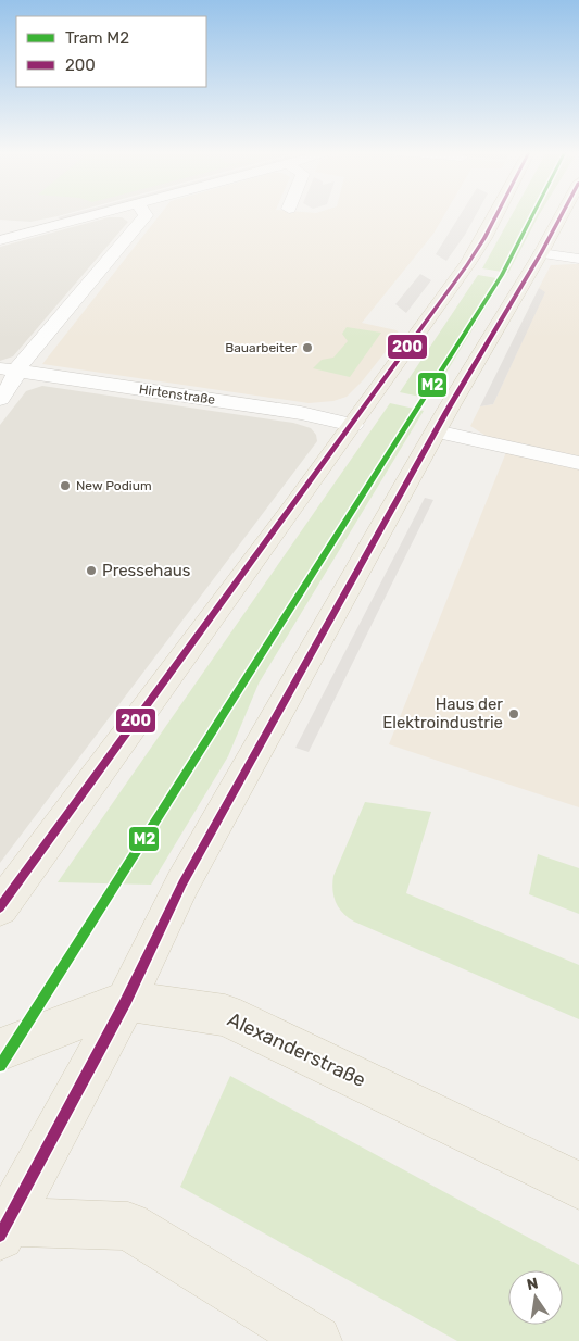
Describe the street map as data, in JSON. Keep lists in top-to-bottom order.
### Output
{
  "streets": {
    "main road": ["Alexanderstraße"],
    "street": ["Hirtenstraße"]
  },
  "places": [
    "Bauarbeiter",
    "New Podium",
    "Pressehaus",
    "Haus der Elektroindustrie"
  ],
  "lines": ["tram line M2", "transit line 200"],
  "legend": ["Tram M2", "200"],
  "north": "top"
}
